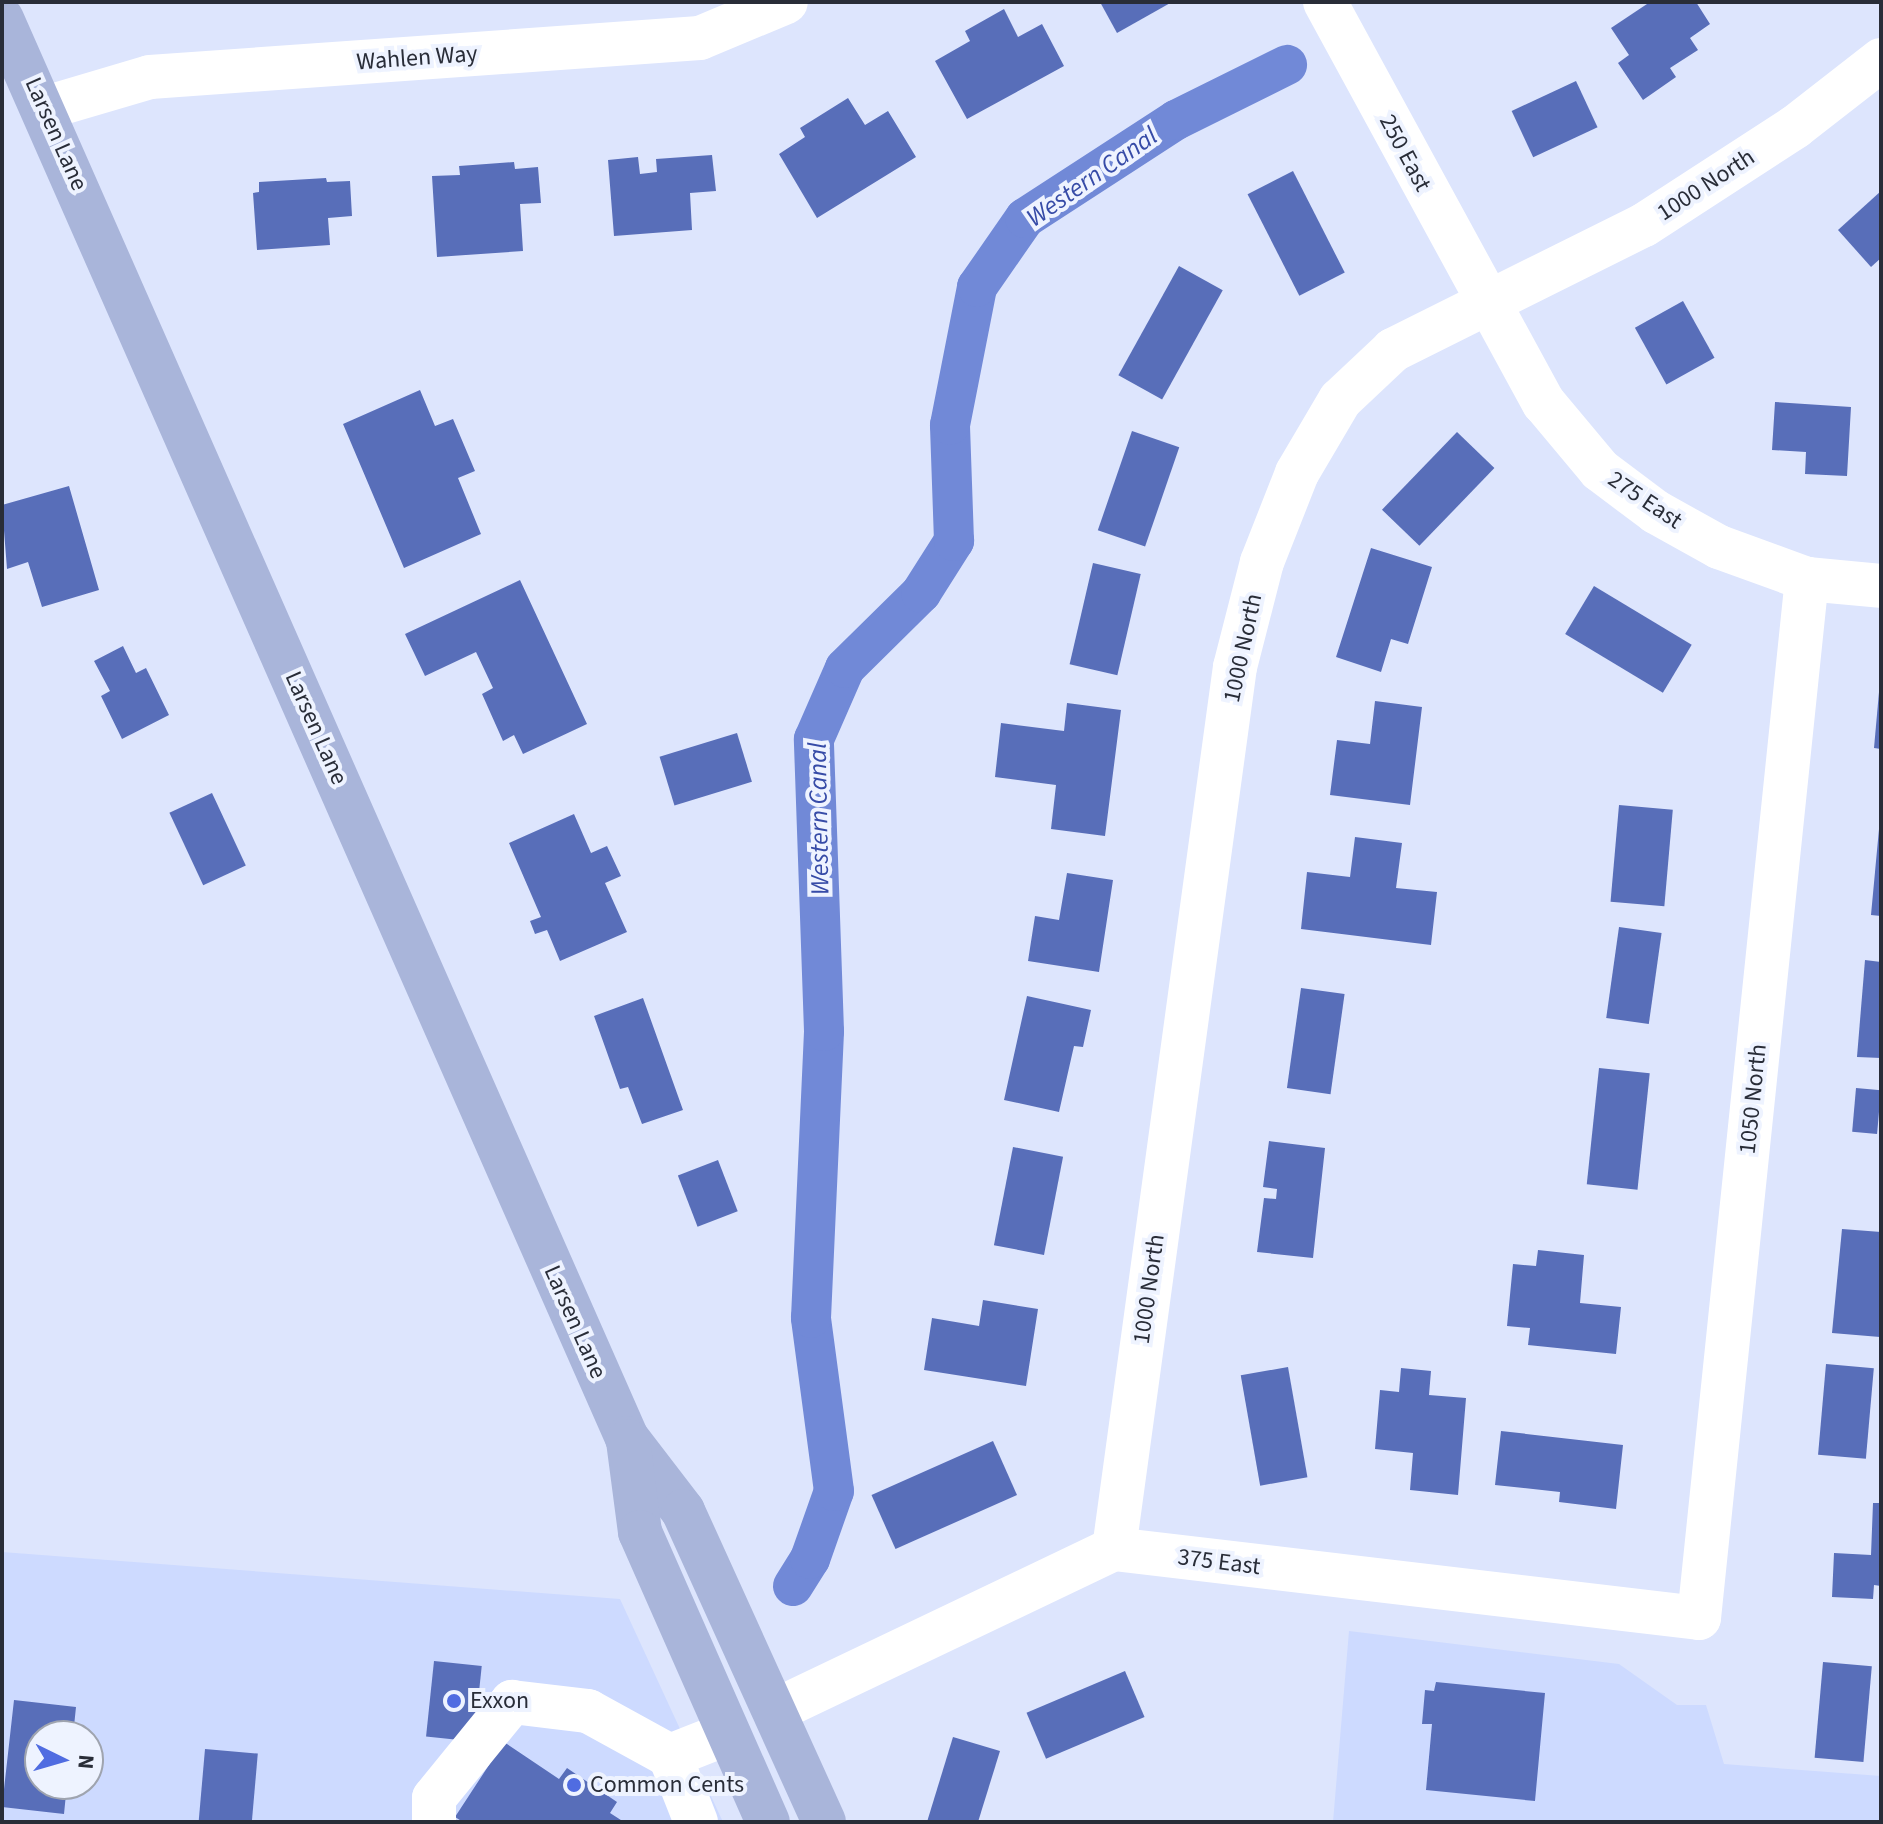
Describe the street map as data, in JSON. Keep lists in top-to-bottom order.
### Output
{
  "streets": {
    "main road": ["Larsen Lane"],
    "street": [
      "Wahlen Way",
      "250 East",
      "1000 North",
      "275 East",
      "1050 North",
      "375 East"
    ]
  },
  "crossings": [
    ["Wahlen Way", "Larsen Lane"],
    ["250 East", "1000 North"],
    ["250 East", "275 East"],
    ["1000 North", "275 East"],
    ["1000 North", "375 East"],
    ["275 East", "1050 North"],
    ["1050 North", "375 East"]
  ],
  "water": ["Western Canal"],
  "places": ["Exxon", "Common Cents"],
  "north": "right"
}
